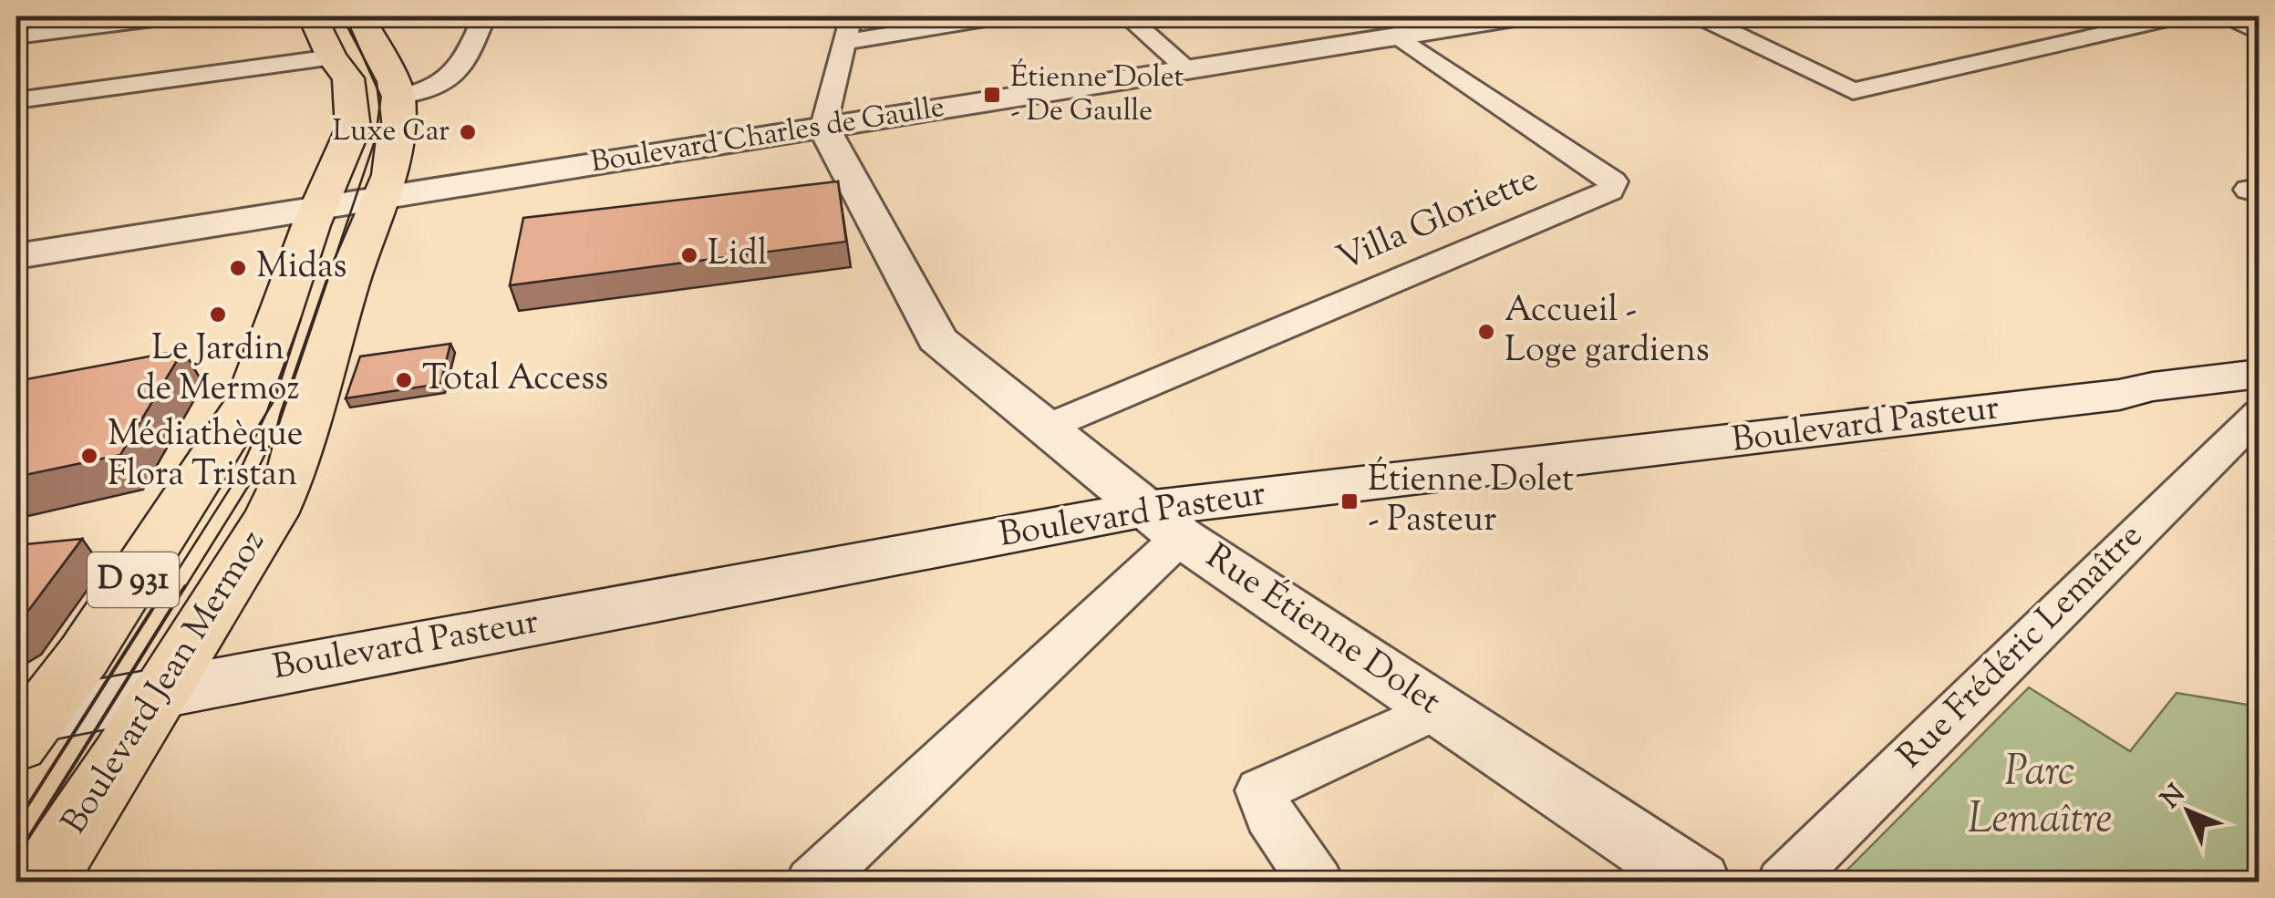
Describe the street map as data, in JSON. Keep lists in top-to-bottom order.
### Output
{
  "streets": {
    "main road": ["Boulevard Pasteur", "D 931", "Boulevard Jean Mermoz"],
    "street": [
      "Boulevard Charles de Gaulle",
      "Villa Gloriette",
      "Rue Étienne Dolet",
      "Rue Frédéric Lemaître"
    ]
  },
  "crossings": [
    ["Boulevard Charles de Gaulle", "Villa Gloriette"],
    ["Boulevard Charles de Gaulle", "D 931"],
    ["Boulevard Charles de Gaulle", "Rue Étienne Dolet"],
    ["Boulevard Charles de Gaulle", "Boulevard Jean Mermoz"],
    ["Villa Gloriette", "Rue Étienne Dolet"],
    ["Boulevard Pasteur", "D 931"],
    ["Boulevard Pasteur", "Rue Étienne Dolet"],
    ["Boulevard Pasteur", "Rue Frédéric Lemaître"],
    ["Boulevard Pasteur", "Boulevard Jean Mermoz"]
  ],
  "parks": ["Parc Lemaître"],
  "places": {
    "transit": ["Étienne Dolet - De Gaulle", "Étienne Dolet - Pasteur"],
    "other": [
      "Luxe Car",
      "Lidl",
      "Midas",
      "Le Jardin de Mermoz",
      "Accueil - Loge gardiens",
      "Total Access",
      "Médiathèque Flora Tristan"
    ]
  },
  "north": "top left"
}
